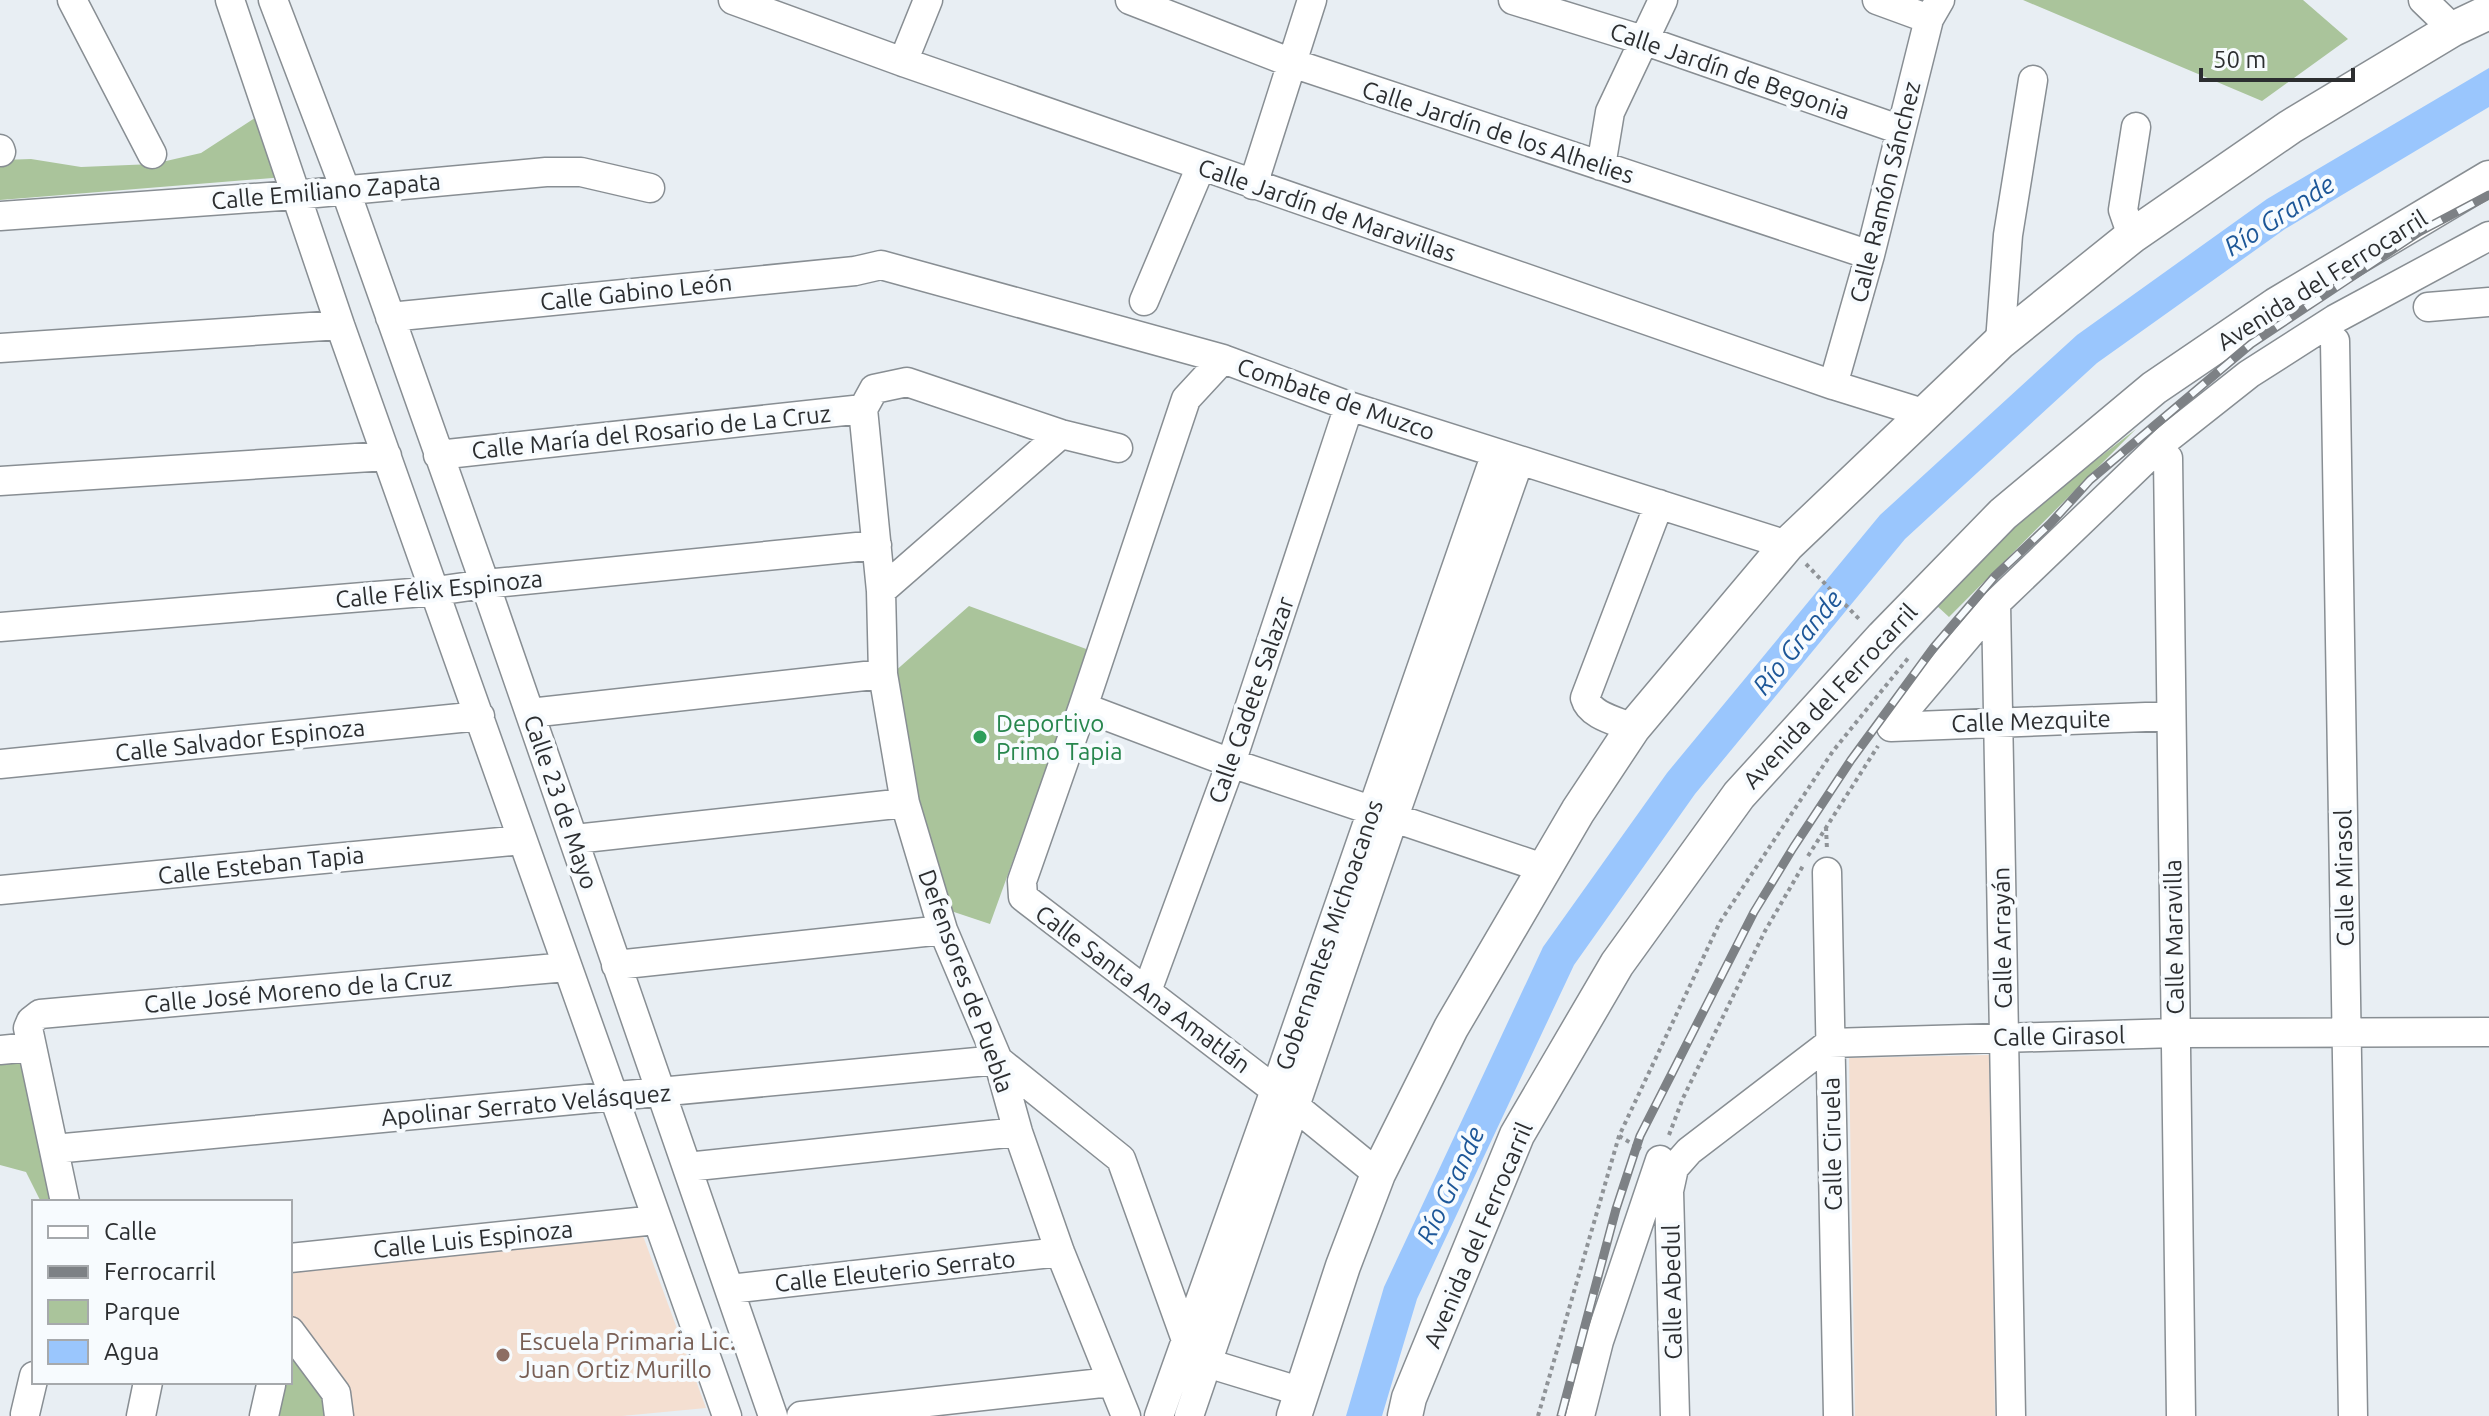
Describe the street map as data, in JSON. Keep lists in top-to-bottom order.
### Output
{
  "streets": {
    "main road": ["Avenida del Ferrocarril"],
    "street": [
      "Calle Jardín de Begonia",
      "Calle Jardín de los Alhelies",
      "Calle Emiliano Zapata",
      "Calle Ramón Sánchez",
      "Calle Jardín de Maravillas",
      "Calle Gabino León",
      "Combate de Muzco",
      "Calle María del Rosario de La Cruz",
      "Calle Félix Espinoza",
      "Calle Cadete Salazar",
      "Calle Mezquite",
      "Calle Salvador Espinoza",
      "Calle 23 de Mayo",
      "Calle Esteban Tapia",
      "Calle Mirasol",
      "Gobernantes Michoacanos",
      "Calle Maravilla",
      "Calle Arrayán",
      "Defensores de Puebla",
      "Calle Santa Ana Amatlán",
      "Calle José Moreno de la Cruz",
      "Calle Girasol",
      "Apolinar Serrato Velásquez",
      "Calle Ciruela",
      "Calle Luis Espinoza",
      "Calle Eleuterio Serrato",
      "Calle Abedul"
    ]
  },
  "crossings": [
    ["Calle Jardín de Begonia", "Calle Ramón Sánchez"],
    ["Calle Jardín de los Alhelies", "Calle Ramón Sánchez"],
    ["Calle Emiliano Zapata", "Calle 23 de Mayo"],
    ["Calle Ramón Sánchez", "Calle Jardín de Maravillas"],
    ["Avenida del Ferrocarril", "Calle Mezquite"],
    ["Avenida del Ferrocarril", "Calle Mirasol"],
    ["Avenida del Ferrocarril", "Calle Arrayán"],
    ["Calle Gabino León", "Combate de Muzco"],
    ["Calle Gabino León", "Calle 23 de Mayo"],
    ["Combate de Muzco", "Calle Cadete Salazar"],
    ["Combate de Muzco", "Gobernantes Michoacanos"],
    ["Combate de Muzco", "Calle Santa Ana Amatlán"],
    ["Calle María del Rosario de La Cruz", "Calle 23 de Mayo"],
    ["Calle María del Rosario de La Cruz", "Defensores de Puebla"],
    ["Calle Félix Espinoza", "Calle 23 de Mayo"],
    ["Calle Félix Espinoza", "Defensores de Puebla"],
    ["Calle Cadete Salazar", "Calle Santa Ana Amatlán"],
    ["Calle Mezquite", "Calle Maravilla"],
    ["Calle Mezquite", "Calle Arrayán"],
    ["Calle Salvador Espinoza", "Calle 23 de Mayo"],
    ["Calle 23 de Mayo", "Calle Esteban Tapia"],
    ["Calle 23 de Mayo", "Calle José Moreno de la Cruz"],
    ["Calle 23 de Mayo", "Apolinar Serrato Velásquez"],
    ["Calle 23 de Mayo", "Calle Luis Espinoza"],
    ["Calle 23 de Mayo", "Calle Eleuterio Serrato"],
    ["Calle Mirasol", "Calle Girasol"],
    ["Gobernantes Michoacanos", "Calle Santa Ana Amatlán"],
    ["Calle Maravilla", "Calle Girasol"],
    ["Calle Arrayán", "Calle Girasol"],
    ["Defensores de Puebla", "Apolinar Serrato Velásquez"],
    ["Defensores de Puebla", "Calle Eleuterio Serrato"],
    ["Calle Girasol", "Calle Ciruela"]
  ],
  "water": ["Río Grande"],
  "places": ["Deportivo Primo Tapia", "Escuela Primaria Lic. Juan Ortiz Murillo"],
  "legend": [
    "Calle",
    "Ferrocarril",
    "Parque",
    "Agua"
  ],
  "scale_bar": "50 m"
}
